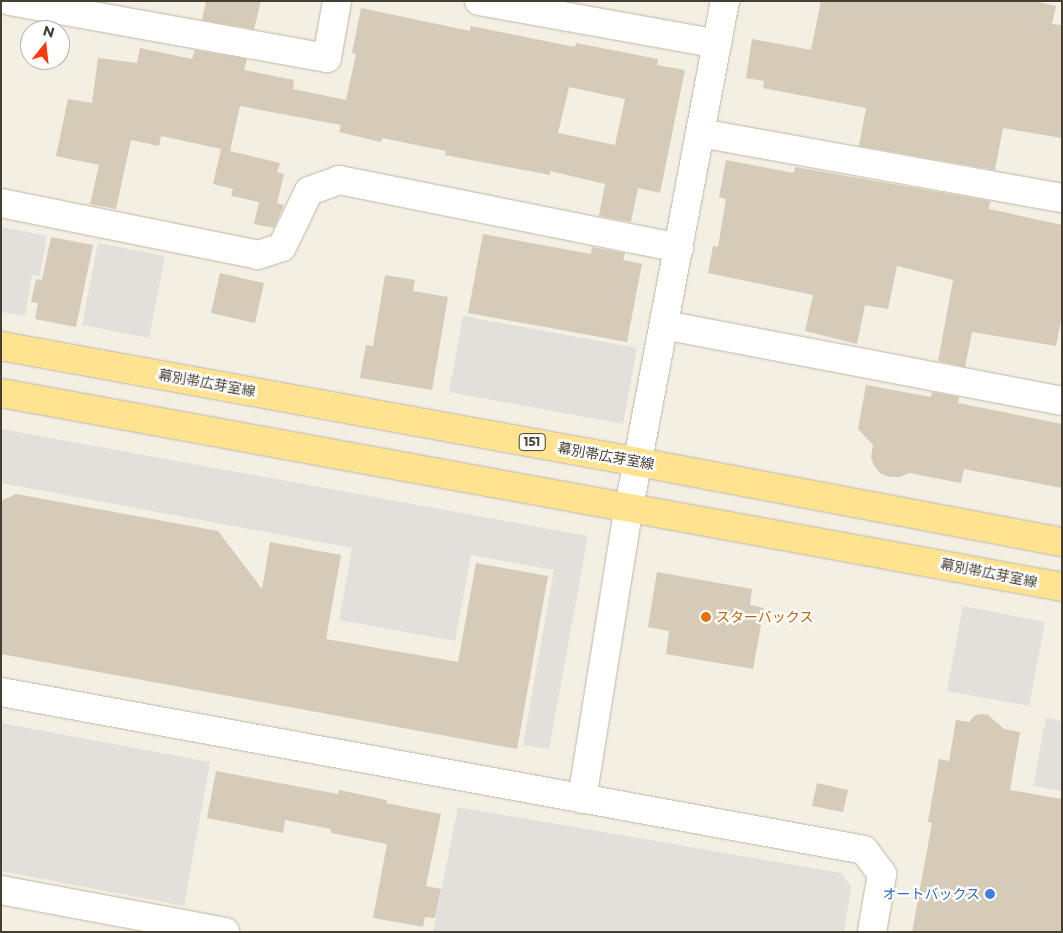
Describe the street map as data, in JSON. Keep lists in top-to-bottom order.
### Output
{
  "streets": {
    "main road": ["幕別帯広芽室線", "151"]
  },
  "places": ["スターバックス", "オートバックス"],
  "north": "top"
}
